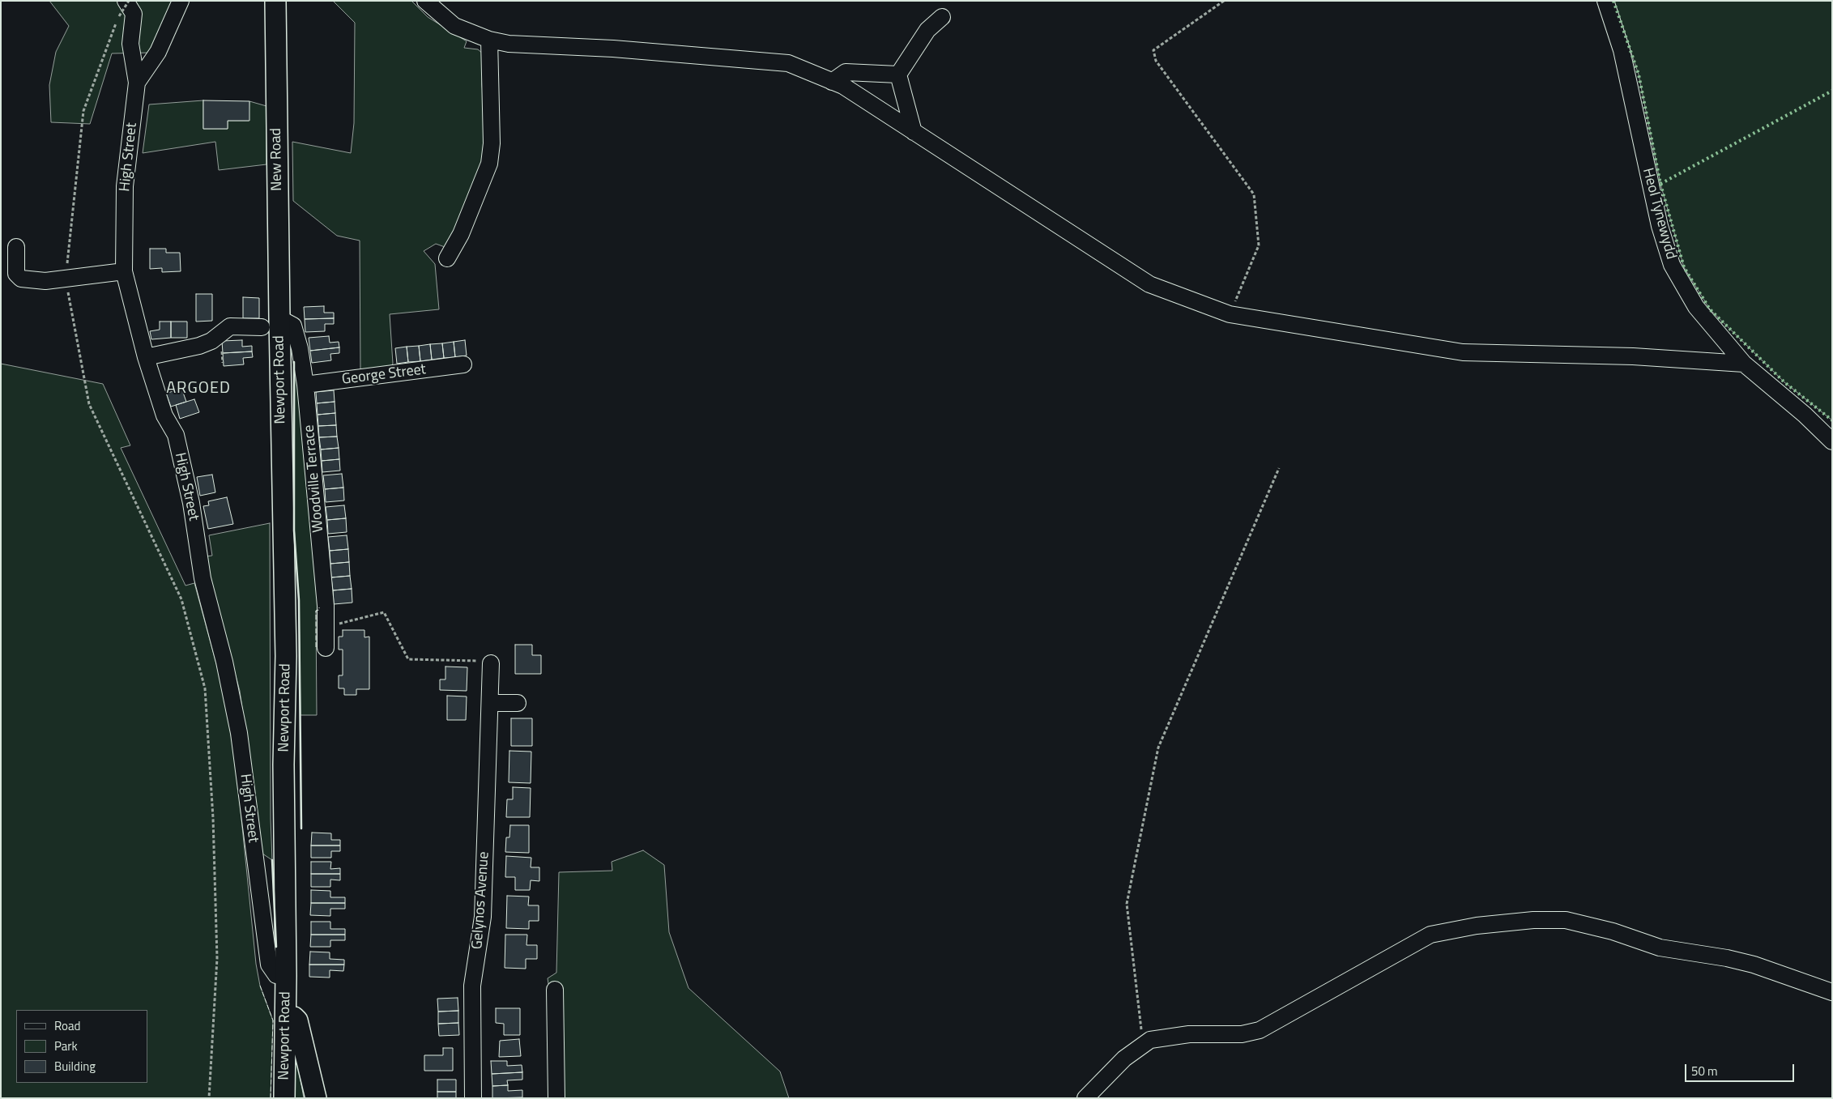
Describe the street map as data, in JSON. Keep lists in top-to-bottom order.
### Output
{
  "streets": {
    "main road": ["New Road", "Newport Road"],
    "street": [
      "High Street",
      "Heol Tynewydd",
      "George Street",
      "Woodville Terrace",
      "Gelynos Avenue"
    ]
  },
  "crossings": [
    ["High Street", "Newport Road"],
    ["New Road", "Newport Road"],
    ["New Road", "Woodville Terrace"],
    ["George Street", "Woodville Terrace"],
    ["Newport Road", "Woodville Terrace"]
  ],
  "districts": ["ARGOED"],
  "legend": ["Road", "Park", "Building"],
  "scale_bar": "50 m"
}
